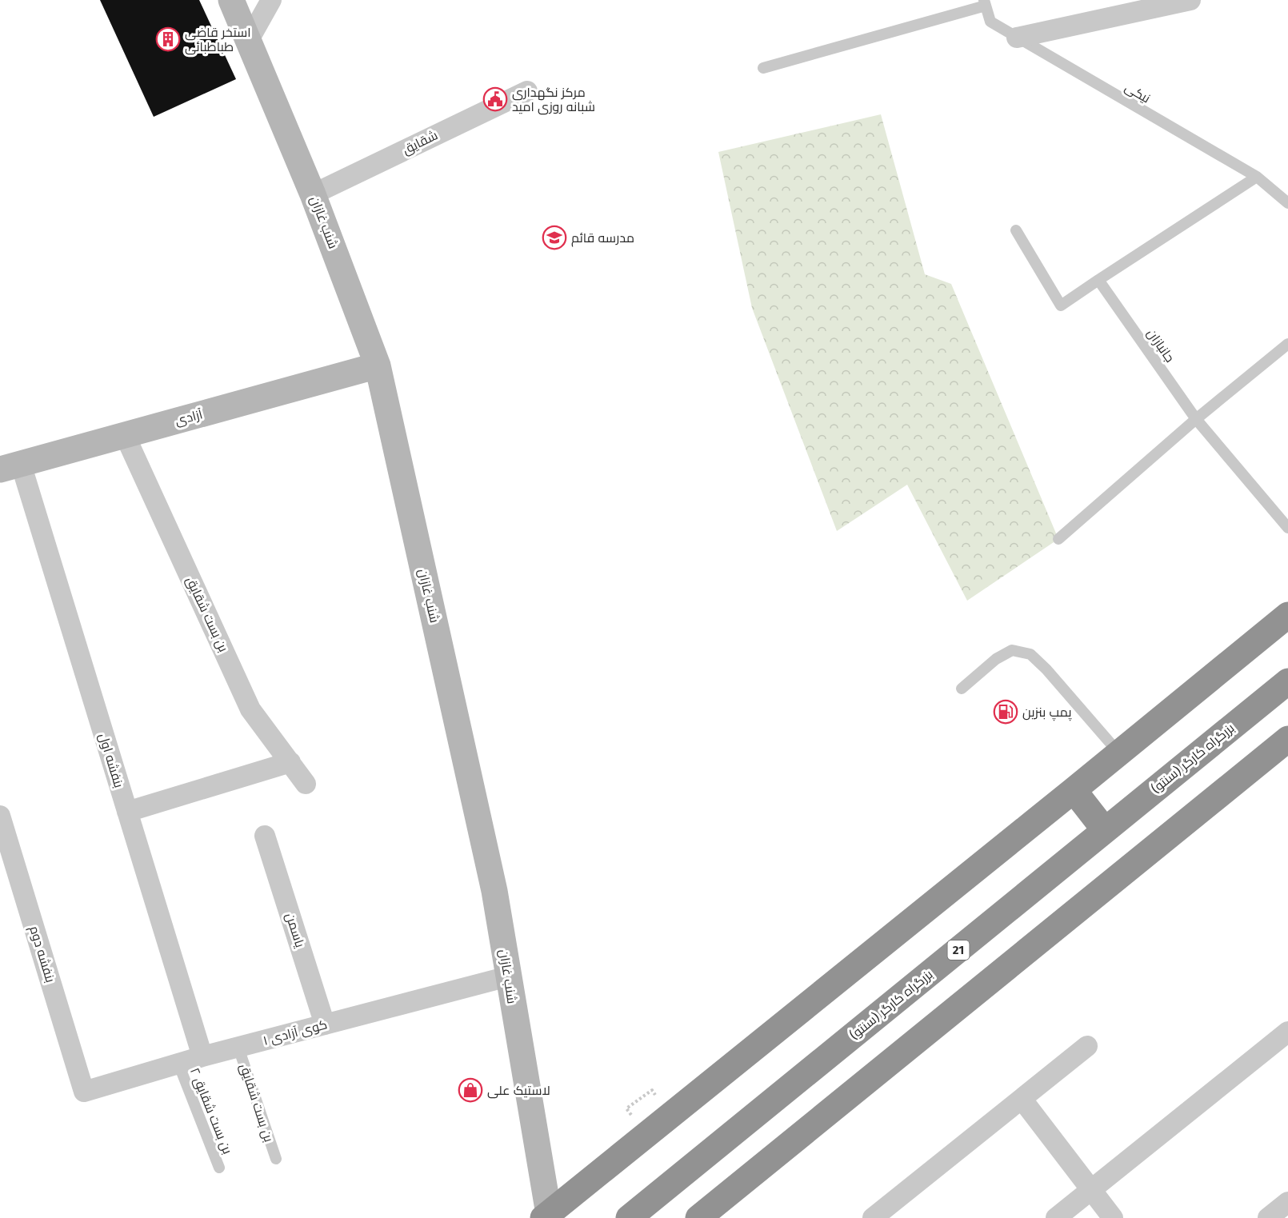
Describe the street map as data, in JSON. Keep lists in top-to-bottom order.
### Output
{
  "streets": {
    "highway": ["بزرگراه کارگر (سنتو)", "21"],
    "main road": ["شنب غازان", "آزادی"],
    "street": [
      "شقایق",
      "بن بست شقایق",
      "بنفشه اول",
      "یاسمن",
      "بنفشه دوم",
      "کوی آزادی ۱"
    ],
    "lane": ["نیکی", "جانبازان", "بن بست شقایق ۲"]
  },
  "crossings": [
    ["شقایق", "شنب غازان"],
    ["شنب غازان", "آزادی"],
    ["شنب غازان", "کوی آزادی ۱"],
    ["آزادی", "بن بست شقایق"],
    ["آزادی", "بنفشه اول"],
    ["بن بست شقایق", "کوی آزادی ۱"],
    ["بنفشه اول", "کوی آزادی ۱"],
    ["یاسمن", "کوی آزادی ۱"],
    ["بنفشه دوم", "کوی آزادی ۱"],
    ["کوی آزادی ۱", "بن بست شقایق ۲"]
  ],
  "places": {
    "building": ["استخر قاضی طباطبائی"],
    "public building": ["مرکز نگهداری شبانه روزی امید"],
    "school or university": ["مدرسه قائم"],
    "fuel station": ["پمپ بنزین"],
    "shop": ["لاستیک علی"]
  }
}
